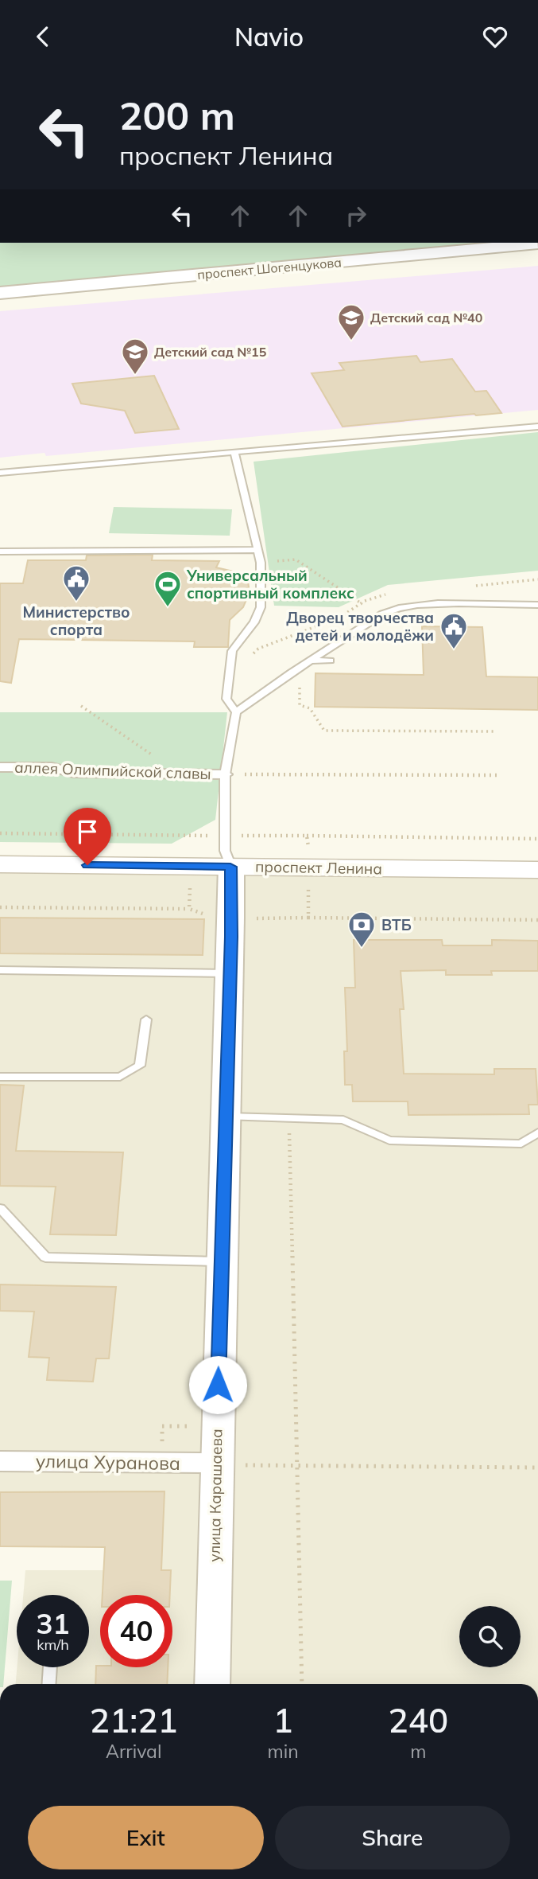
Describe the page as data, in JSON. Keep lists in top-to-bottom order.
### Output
{
  "streets": {
    "main road": ["проспект Ленина"],
    "street": [
      "проспект Шогенцукова",
      "аллея Олимпийской славы",
      "улица Хуранова",
      "улица Карашаева"
    ]
  },
  "crossings": [
    ["проспект Ленина", "улица Карашаева"],
    ["улица Хуранова", "улица Карашаева"]
  ],
  "places": {
    "school or university": ["Детский сад №40", "Детский сад №15"],
    "public building": ["Министерство спорта", "Дворец творчества детей и молодёжи"],
    "sports": ["Универсальный спортивный комплекс"],
    "bank": ["ВТБ"]
  },
  "page": {
    "header": "Navio",
    "turn": ["200 m", "проспект Ленина"],
    "speed": "31 km/h",
    "limit": "40",
    "eta": [
      "21:21",
      "Arrival",
      "1",
      "min",
      "240",
      "m"
    ],
    "buttons": ["Exit", "Share"]
  }
}
